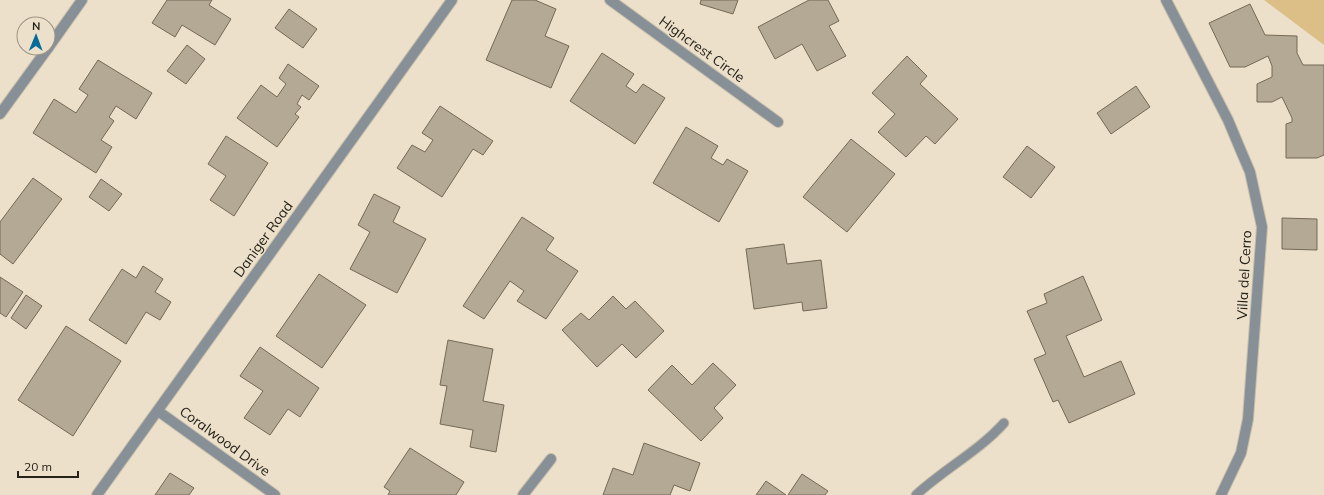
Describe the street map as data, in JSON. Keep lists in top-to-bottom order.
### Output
{
  "streets": {
    "street": [
      "Highcrest Circle",
      "Daniger Road",
      "Villa del Cerro",
      "Coralwood Drive"
    ]
  },
  "crossings": [
    ["Daniger Road", "Coralwood Drive"]
  ],
  "scale_bar": "20 m",
  "north": "top"
}
